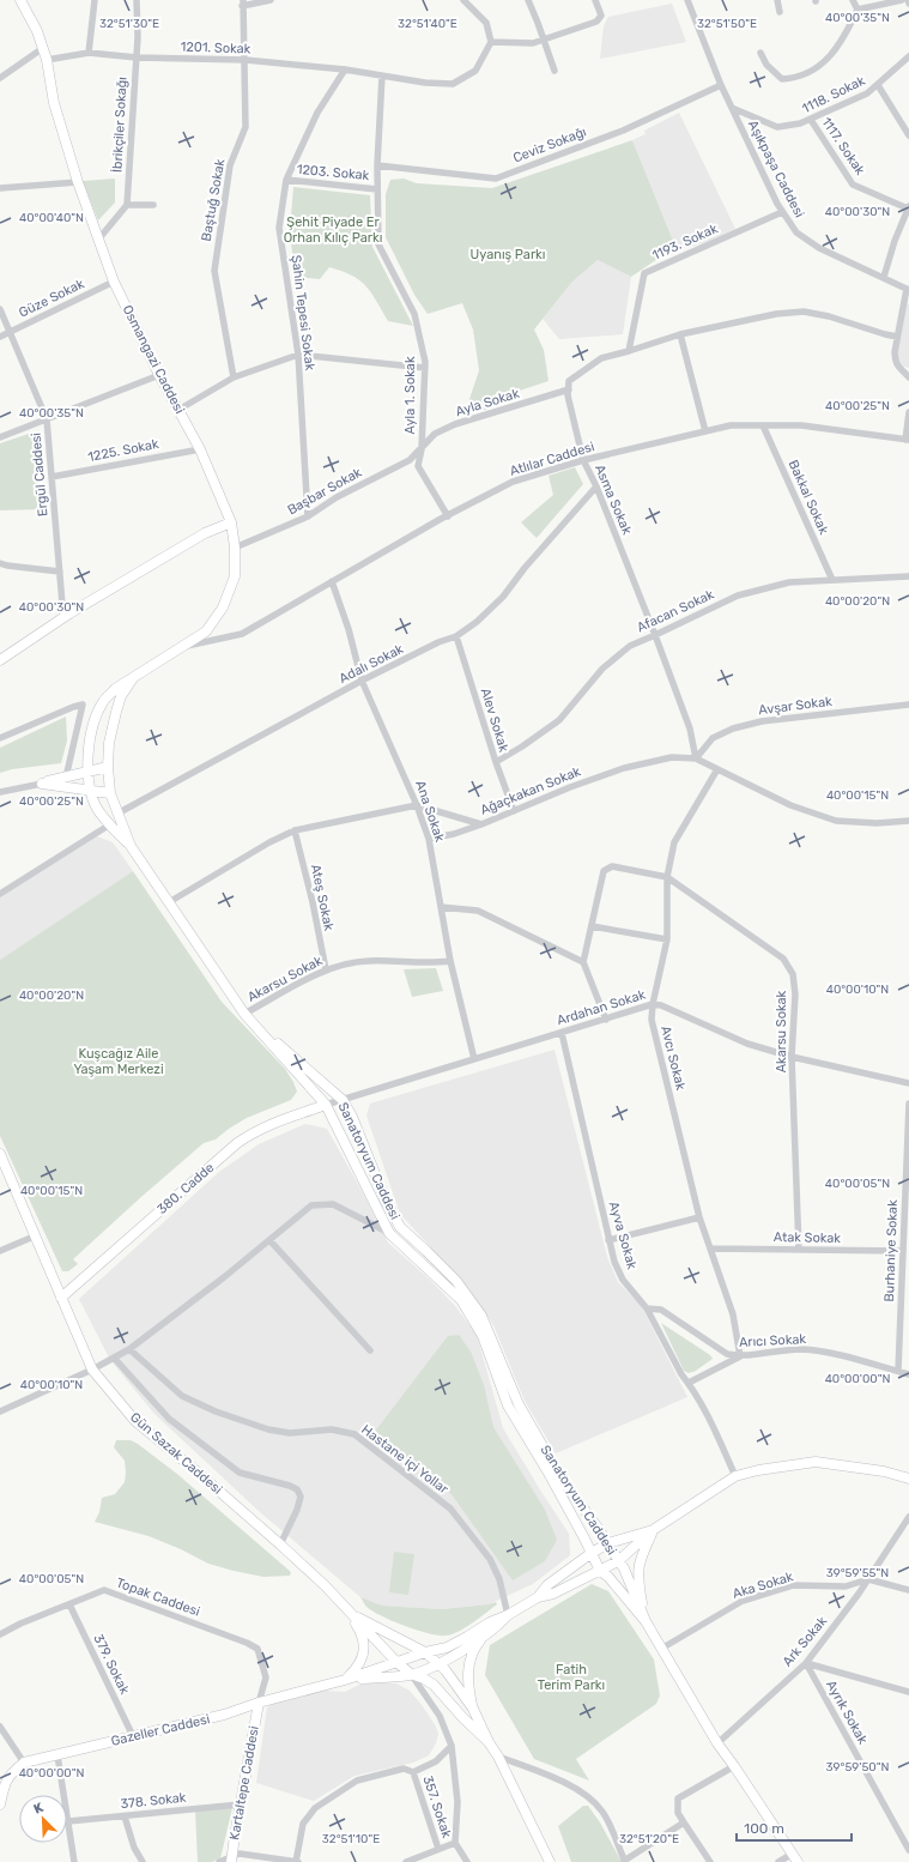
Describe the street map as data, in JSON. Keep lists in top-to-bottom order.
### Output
{
  "streets": {
    "main road": [
      "Osmangazi Caddesi",
      "Sanatoryum Caddesi",
      "380. Cadde",
      "Gün Sazak Caddesi",
      "Gazeller Caddesi",
      "Kartaltepe Caddesi"
    ],
    "street": [
      "1201. Sokak",
      "1118. Sokak",
      "İbrikçiler Sokağı",
      "Ceviz Sokağı",
      "1117. Sokak",
      "Aşıkpaşa Caddesi",
      "1203. Sokak",
      "Baştuğ Sokak",
      "1193. Sokak",
      "Güze Sokak",
      "Şahin Tepesi Sokak",
      "Ayla 1. Sokak",
      "Ayla Sokak",
      "1225. Sokak",
      "Atlılar Caddesi",
      "Ergül Caddesi",
      "Başbar Sokak",
      "Bakkal Sokak",
      "Asma Sokak",
      "Afacan Sokak",
      "Adalı Sokak",
      "Avşar Sokak",
      "Alev Sokak",
      "Ağaçkakan Sokak",
      "Ana Sokak",
      "Ateş Sokak",
      "Akarsu Sokak",
      "Ardahan Sokak",
      "Avcı Sokak",
      "Ayva Sokak",
      "Atak Sokak",
      "Burhaniye Sokak",
      "Arıcı Sokak",
      "Hastane içi Yollar",
      "Aka Sokak",
      "Topak Caddesi",
      "Ark Sokak",
      "379. Sokak",
      "Ayrık Sokak",
      "378. Sokak",
      "357. Sokak"
    ]
  },
  "crossings": [
    ["1201. Sokak", "İbrikçiler Sokağı"],
    ["1201. Sokak", "Baştuğ Sokak"],
    ["1201. Sokak", "Şahin Tepesi Sokak"],
    ["1201. Sokak", "Osmangazi Caddesi"],
    ["1201. Sokak", "Ayla 1. Sokak"],
    ["1118. Sokak", "1117. Sokak"],
    ["1118. Sokak", "Aşıkpaşa Caddesi"],
    ["Ceviz Sokağı", "Aşıkpaşa Caddesi"],
    ["Ceviz Sokağı", "Ayla 1. Sokak"],
    ["Aşıkpaşa Caddesi", "1193. Sokak"],
    ["1203. Sokak", "Şahin Tepesi Sokak"],
    ["1203. Sokak", "Ayla 1. Sokak"],
    ["Güze Sokak", "Osmangazi Caddesi"],
    ["Güze Sokak", "Ergül Caddesi"],
    ["Şahin Tepesi Sokak", "Başbar Sokak"],
    ["Osmangazi Caddesi", "1225. Sokak"],
    ["Osmangazi Caddesi", "Atlılar Caddesi"],
    ["Osmangazi Caddesi", "Başbar Sokak"],
    ["Osmangazi Caddesi", "Sanatoryum Caddesi"],
    ["Ayla 1. Sokak", "Ayla Sokak"],
    ["Ayla 1. Sokak", "Atlılar Caddesi"],
    ["Ayla 1. Sokak", "Başbar Sokak"],
    ["Ayla Sokak", "Başbar Sokak"],
    ["Ayla Sokak", "Asma Sokak"],
    ["1225. Sokak", "Ergül Caddesi"],
    ["Atlılar Caddesi", "Bakkal Sokak"],
    ["Atlılar Caddesi", "Asma Sokak"],
    ["Atlılar Caddesi", "Ana Sokak"],
    ["Bakkal Sokak", "Afacan Sokak"],
    ["Asma Sokak", "Afacan Sokak"],
    ["Asma Sokak", "Adalı Sokak"],
    ["Asma Sokak", "Avşar Sokak"],
    ["Asma Sokak", "Ağaçkakan Sokak"],
    ["Afacan Sokak", "Alev Sokak"],
    ["Adalı Sokak", "Alev Sokak"],
    ["Adalı Sokak", "Ana Sokak"],
    ["Adalı Sokak", "Sanatoryum Caddesi"],
    ["Avşar Sokak", "Ağaçkakan Sokak"],
    ["Alev Sokak", "Ağaçkakan Sokak"],
    ["Ağaçkakan Sokak", "Ana Sokak"],
    ["Ağaçkakan Sokak", "Ateş Sokak"],
    ["Ağaçkakan Sokak", "Avcı Sokak"],
    ["Ağaçkakan Sokak", "Sanatoryum Caddesi"],
    ["Ana Sokak", "Akarsu Sokak"],
    ["Ana Sokak", "Ardahan Sokak"],
    ["Ateş Sokak", "Akarsu Sokak"],
    ["Akarsu Sokak", "Ardahan Sokak"],
    ["Akarsu Sokak", "Avcı Sokak"],
    ["Akarsu Sokak", "Sanatoryum Caddesi"],
    ["Akarsu Sokak", "Atak Sokak"],
    ["Ardahan Sokak", "Avcı Sokak"],
    ["Ardahan Sokak", "Sanatoryum Caddesi"],
    ["Ardahan Sokak", "380. Cadde"],
    ["Ardahan Sokak", "Ayva Sokak"],
    ["Avcı Sokak", "Atak Sokak"],
    ["Avcı Sokak", "Arıcı Sokak"],
    ["Sanatoryum Caddesi", "380. Cadde"],
    ["Sanatoryum Caddesi", "Aka Sokak"],
    ["Sanatoryum Caddesi", "Ark Sokak"],
    ["380. Cadde", "Gün Sazak Caddesi"],
    ["Ayva Sokak", "Arıcı Sokak"],
    ["Atak Sokak", "Burhaniye Sokak"],
    ["Burhaniye Sokak", "Arıcı Sokak"],
    ["Gün Sazak Caddesi", "Gazeller Caddesi"],
    ["Hastane içi Yollar", "Gazeller Caddesi"],
    ["Aka Sokak", "Ark Sokak"],
    ["Topak Caddesi", "379. Sokak"],
    ["Topak Caddesi", "Gazeller Caddesi"],
    ["Topak Caddesi", "Kartaltepe Caddesi"],
    ["Ark Sokak", "Ayrık Sokak"],
    ["379. Sokak", "Gazeller Caddesi"],
    ["Gazeller Caddesi", "Kartaltepe Caddesi"],
    ["Kartaltepe Caddesi", "378. Sokak"]
  ],
  "parks": [
    "Şehit Piyade Er Orhan Kılıç Parkı",
    "Uyanış Parkı",
    "Kuşcağız Aile Yaşam Merkezi",
    "Fatih Terim Parkı"
  ],
  "scale_bar": "100 m",
  "north": "top left",
  "coordinates": [
    "40°00'35\"N",
    "32°51'30\"E",
    "32°51'40\"E",
    "32°51'50\"E",
    "40°00'30\"N",
    "40°00'40\"N",
    "40°00'25\"N",
    "40°00'20\"N",
    "40°00'15\"N",
    "40°00'10\"N",
    "40°00'05\"N",
    "40°00'00\"N",
    "39°59'55\"N",
    "39°59'50\"N",
    "32°51'10\"E",
    "32°51'20\"E"
  ]
}
